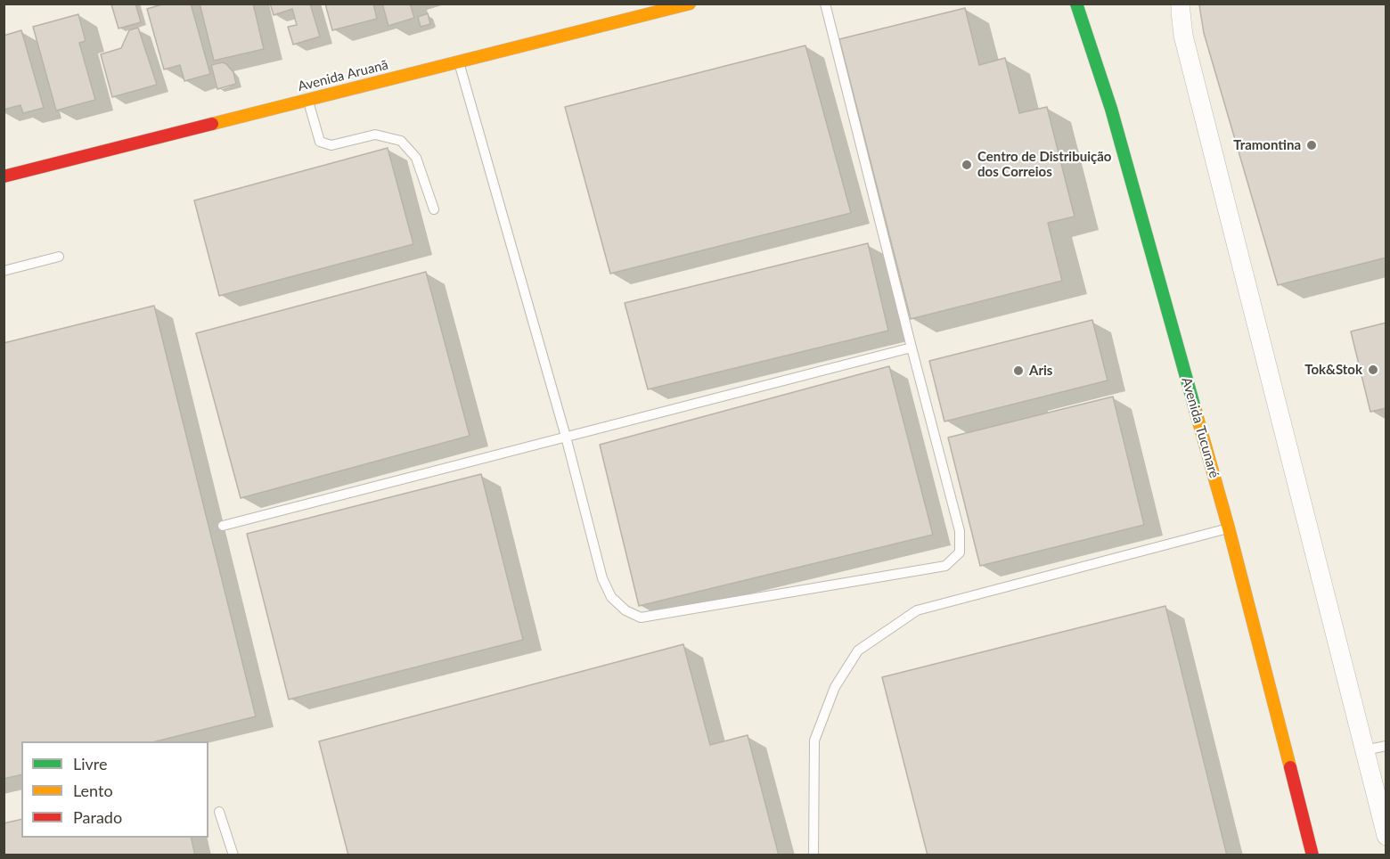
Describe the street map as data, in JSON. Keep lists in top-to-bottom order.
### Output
{
  "streets": {
    "street": ["Avenida Aruanã", "Avenida Tucunaré"]
  },
  "places": [
    "Tramontina",
    "Centro de Distribuição dos Correios",
    "Tok&Stok",
    "Aris"
  ],
  "legend": ["Livre", "Lento", "Parado"]
}
